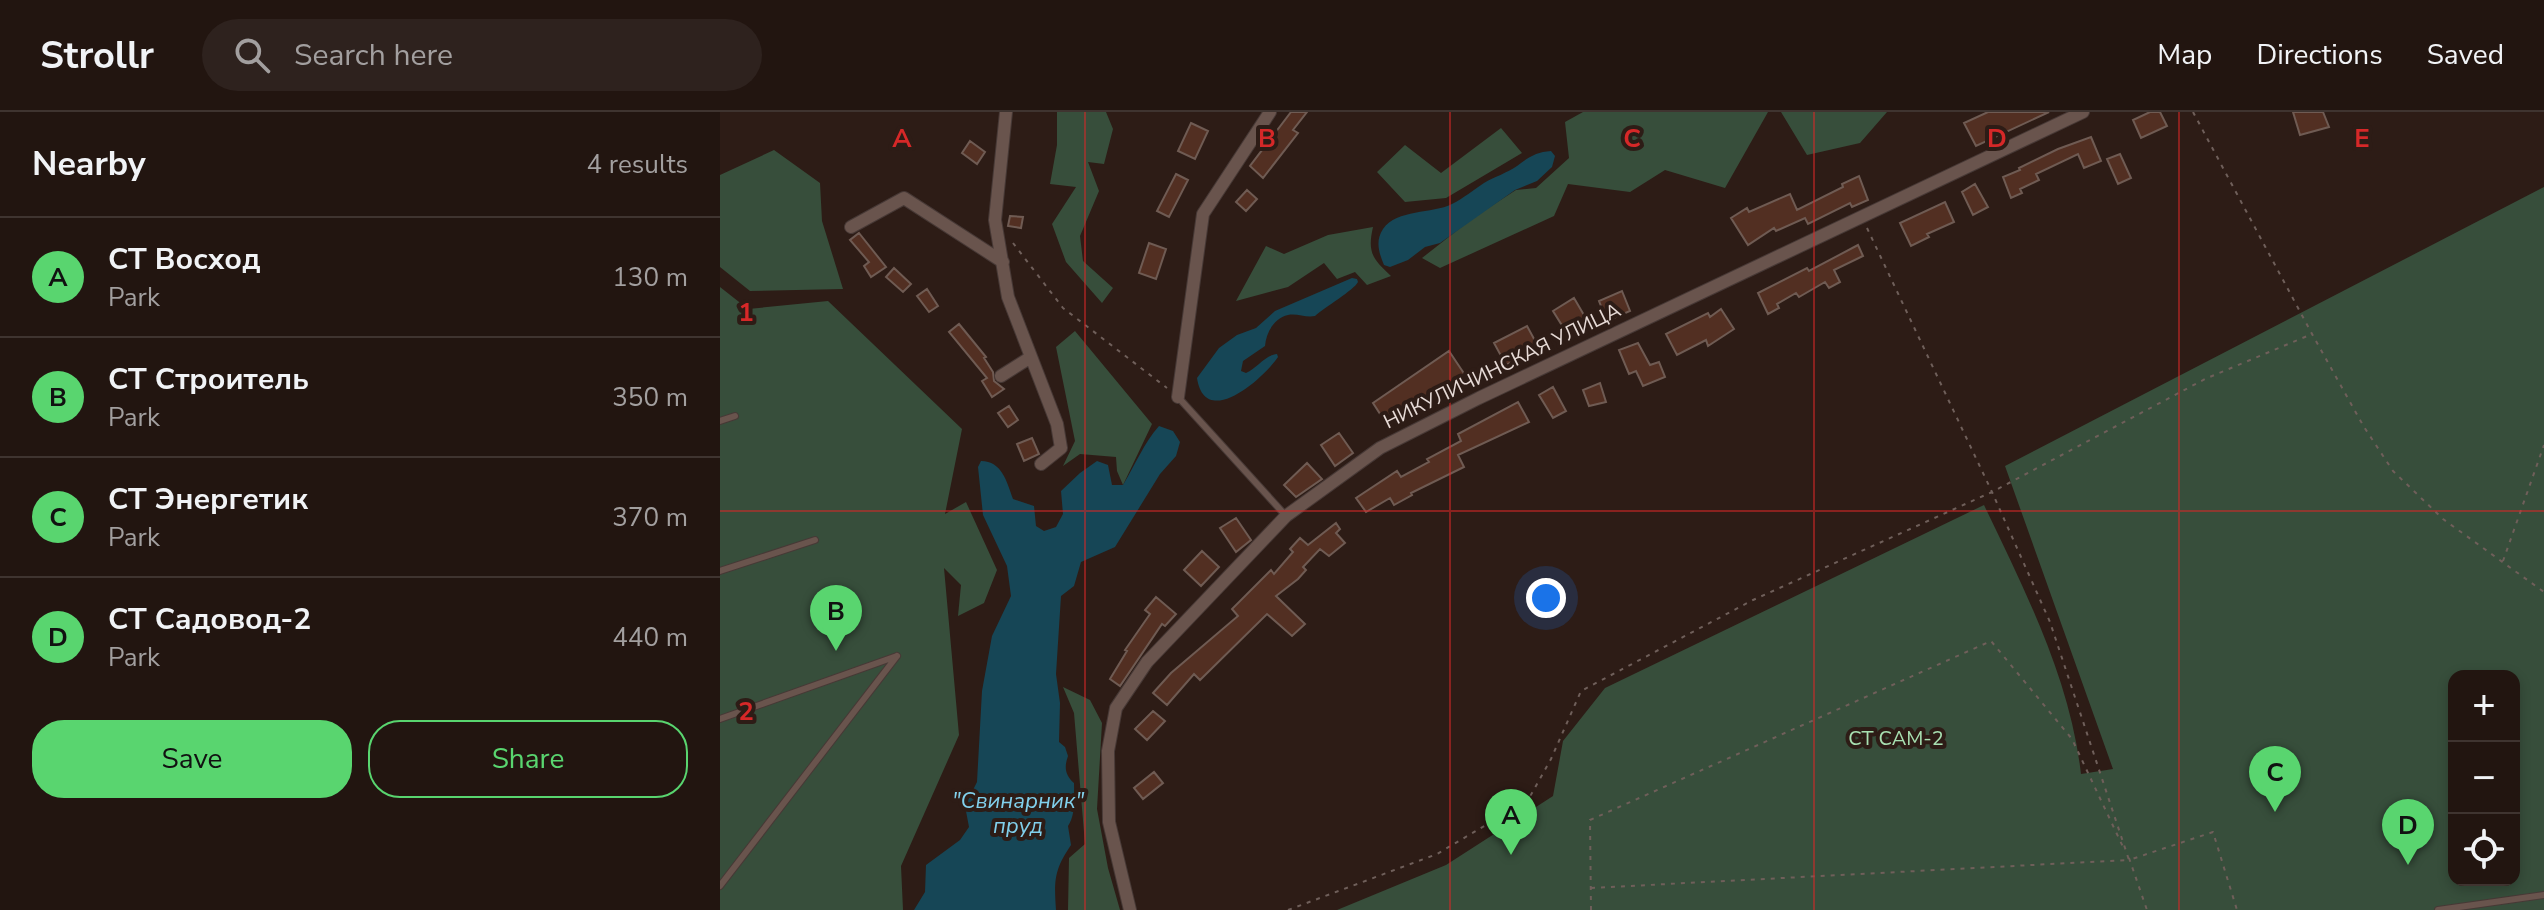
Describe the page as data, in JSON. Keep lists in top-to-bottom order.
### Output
{
  "streets": {
    "street": ["НИКУЛИЧИНСКАЯ УЛИЦА"]
  },
  "water": ["\"Свинарник\" пруд"],
  "parks": ["СТ САМ-2"],
  "page": {
    "header": "Strollr",
    "search": "Search here",
    "nav": ["Map", "Directions", "Saved"],
    "heading": ["Nearby", "4 results"],
    "list": [
      {
        "mark": "A",
        "name": "СТ Восход",
        "note": "Park",
        "value": "130 m"
      },
      {
        "mark": "B",
        "name": "СТ Строитель",
        "note": "Park",
        "value": "350 m"
      },
      {
        "mark": "C",
        "name": "СТ Энергетик",
        "note": "Park",
        "value": "370 m"
      },
      {
        "mark": "D",
        "name": "СТ Садовод-2",
        "note": "Park",
        "value": "440 m"
      }
    ],
    "pins": [
      "B",
      "C",
      "A",
      "D"
    ],
    "map_buttons": ["+", "−"],
    "buttons": ["Save", "Share"]
  },
  "grid": {
    "columns": [
      "A",
      "B",
      "C",
      "D",
      "E"
    ],
    "rows": ["1", "2"]
  }
}
